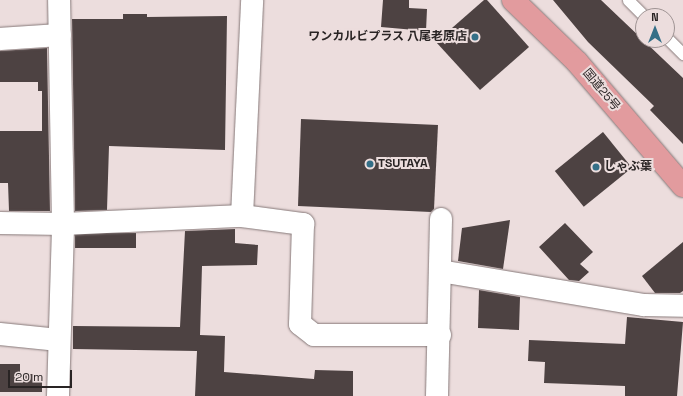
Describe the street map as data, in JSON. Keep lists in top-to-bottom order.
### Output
{
  "streets": {
    "highway": ["国道25号"]
  },
  "places": ["ワンカルビプラス 八尾老原店", "TSUTAYA", "しゃぶ葉"],
  "scale_bar": "20 m",
  "north": "top"
}
